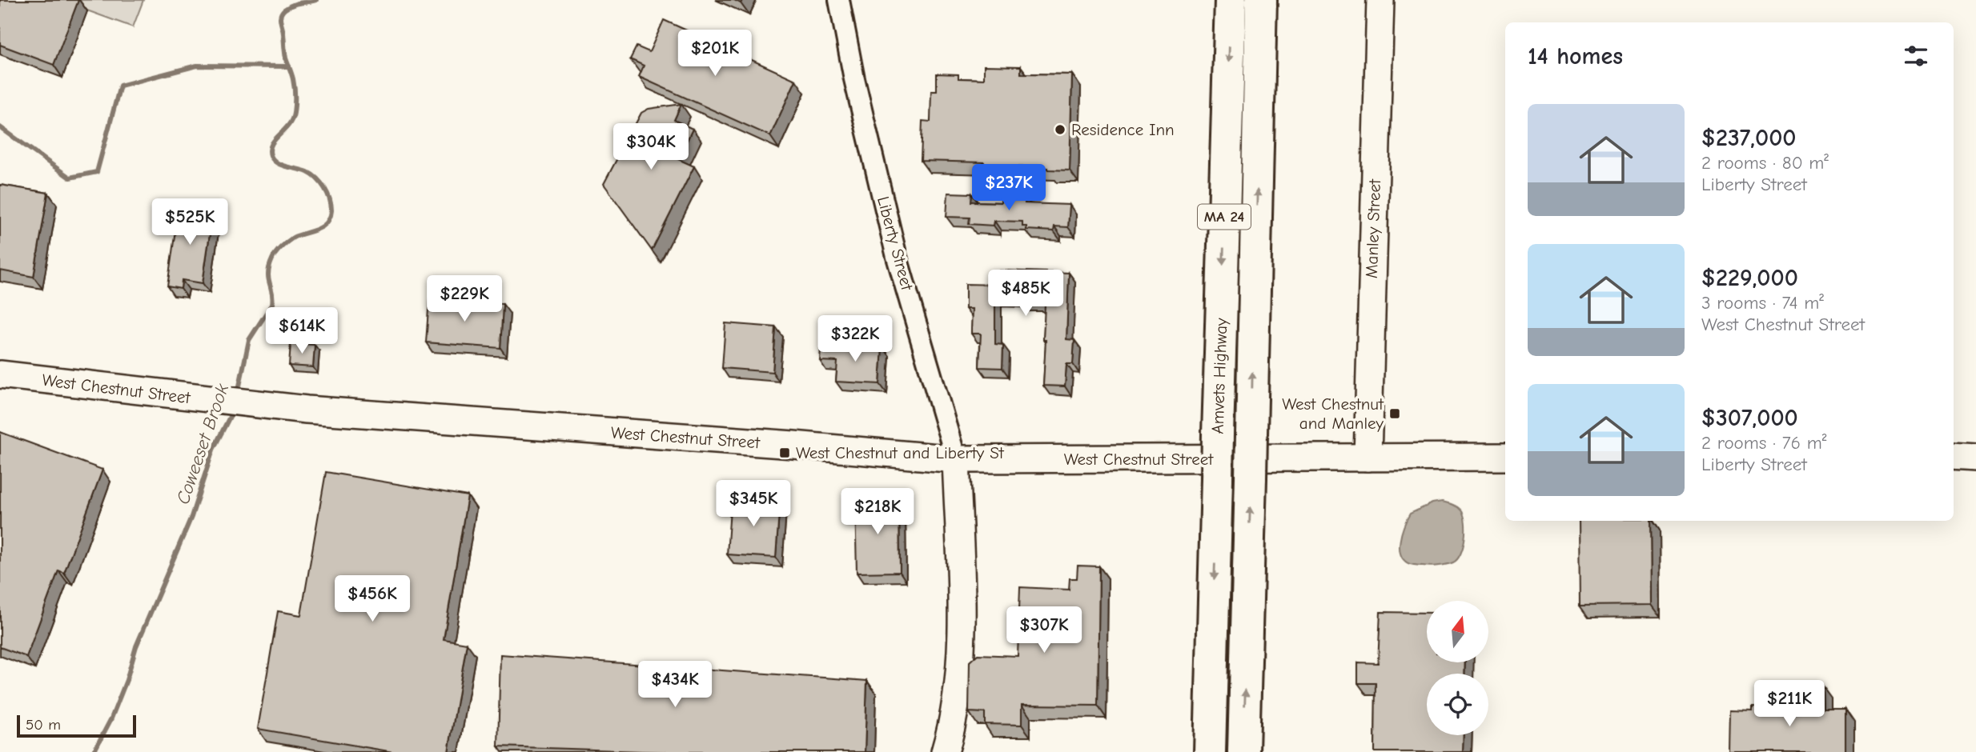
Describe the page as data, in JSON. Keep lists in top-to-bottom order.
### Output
{
  "streets": {
    "highway": ["MA 24", "Amvets Highway"],
    "main road": ["Manley Street", "Liberty Street", "West Chestnut Street"]
  },
  "crossings": [
    ["Manley Street", "West Chestnut Street"],
    ["Liberty Street", "West Chestnut Street"]
  ],
  "water": ["Coweeset Brook"],
  "places": {
    "other": ["Residence Inn"],
    "transit": ["West Chestnut and Manley", "West Chestnut and Liberty St"]
  },
  "scale_bar": "50 m",
  "north": "top",
  "page": {
    "heading": "14 homes",
    "price": [
      "$201K",
      "$304K",
      "$237K",
      "$525K",
      "$485K",
      "$229K",
      "$614K",
      "$322K",
      "$345K",
      "$218K",
      "$456K",
      "$307K",
      "$434K",
      "$211K"
    ],
    "list": [
      {
        "name": "$237,000",
        "note": "2 rooms · 80 m² · Liberty Street"
      },
      {
        "name": "$229,000",
        "note": "3 rooms · 74 m² · West Chestnut Street"
      },
      {
        "name": "$307,000",
        "note": "2 rooms · 76 m² · Liberty Street"
      }
    ],
    "scale": "50 m"
  }
}
